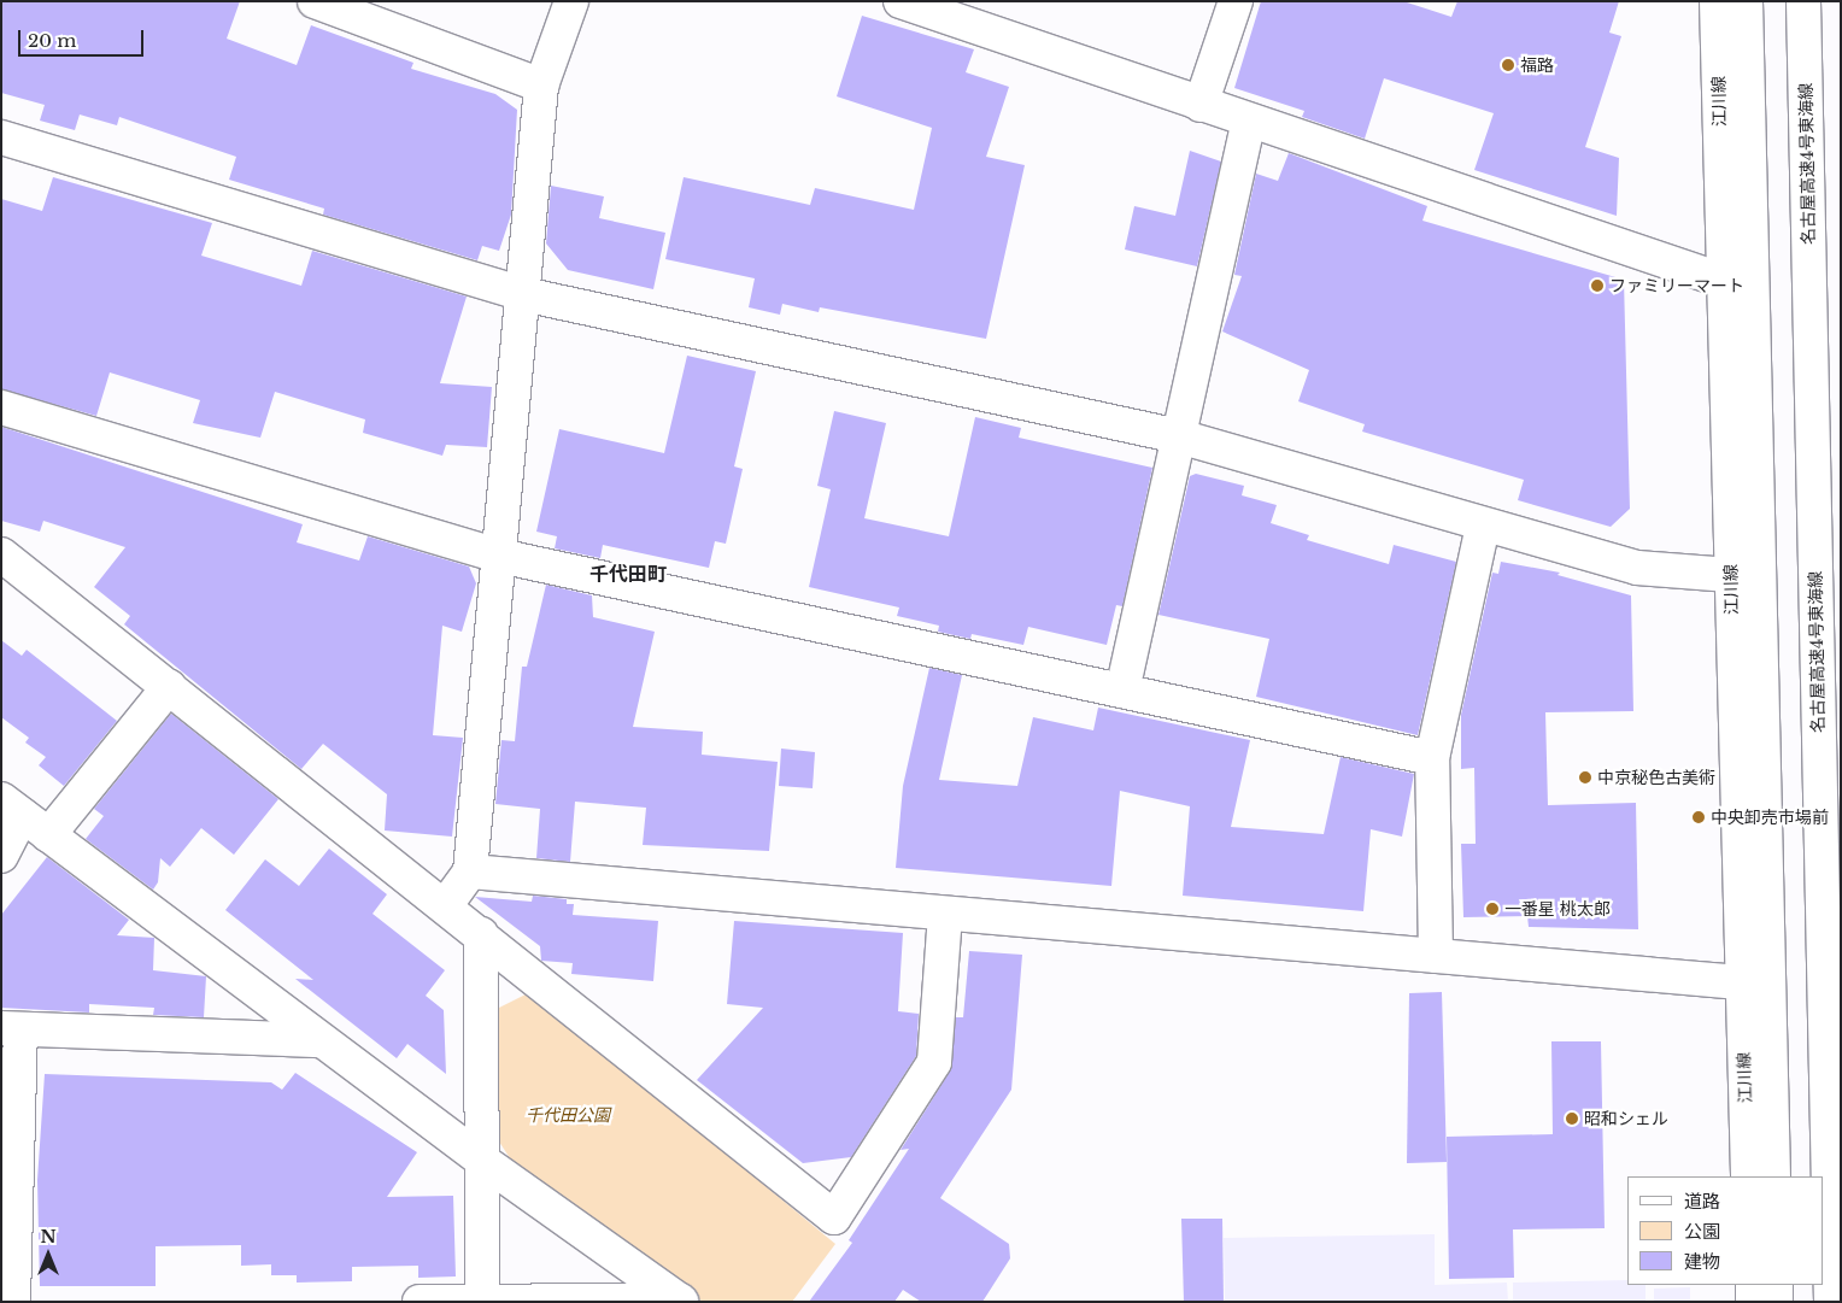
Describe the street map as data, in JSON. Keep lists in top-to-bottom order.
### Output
{
  "streets": {
    "main road": ["江川線", "名古屋高速4号東海線"]
  },
  "districts": ["千代田町"],
  "parks": ["千代田公園"],
  "places": [
    "福路",
    "ファミリーマート",
    "中京秘色古美術",
    "中央卸売市場前",
    "一番星 桃太郎",
    "昭和シェル"
  ],
  "legend": ["道路", "公園", "建物"],
  "scale_bar": "20 m",
  "north": "top"
}
